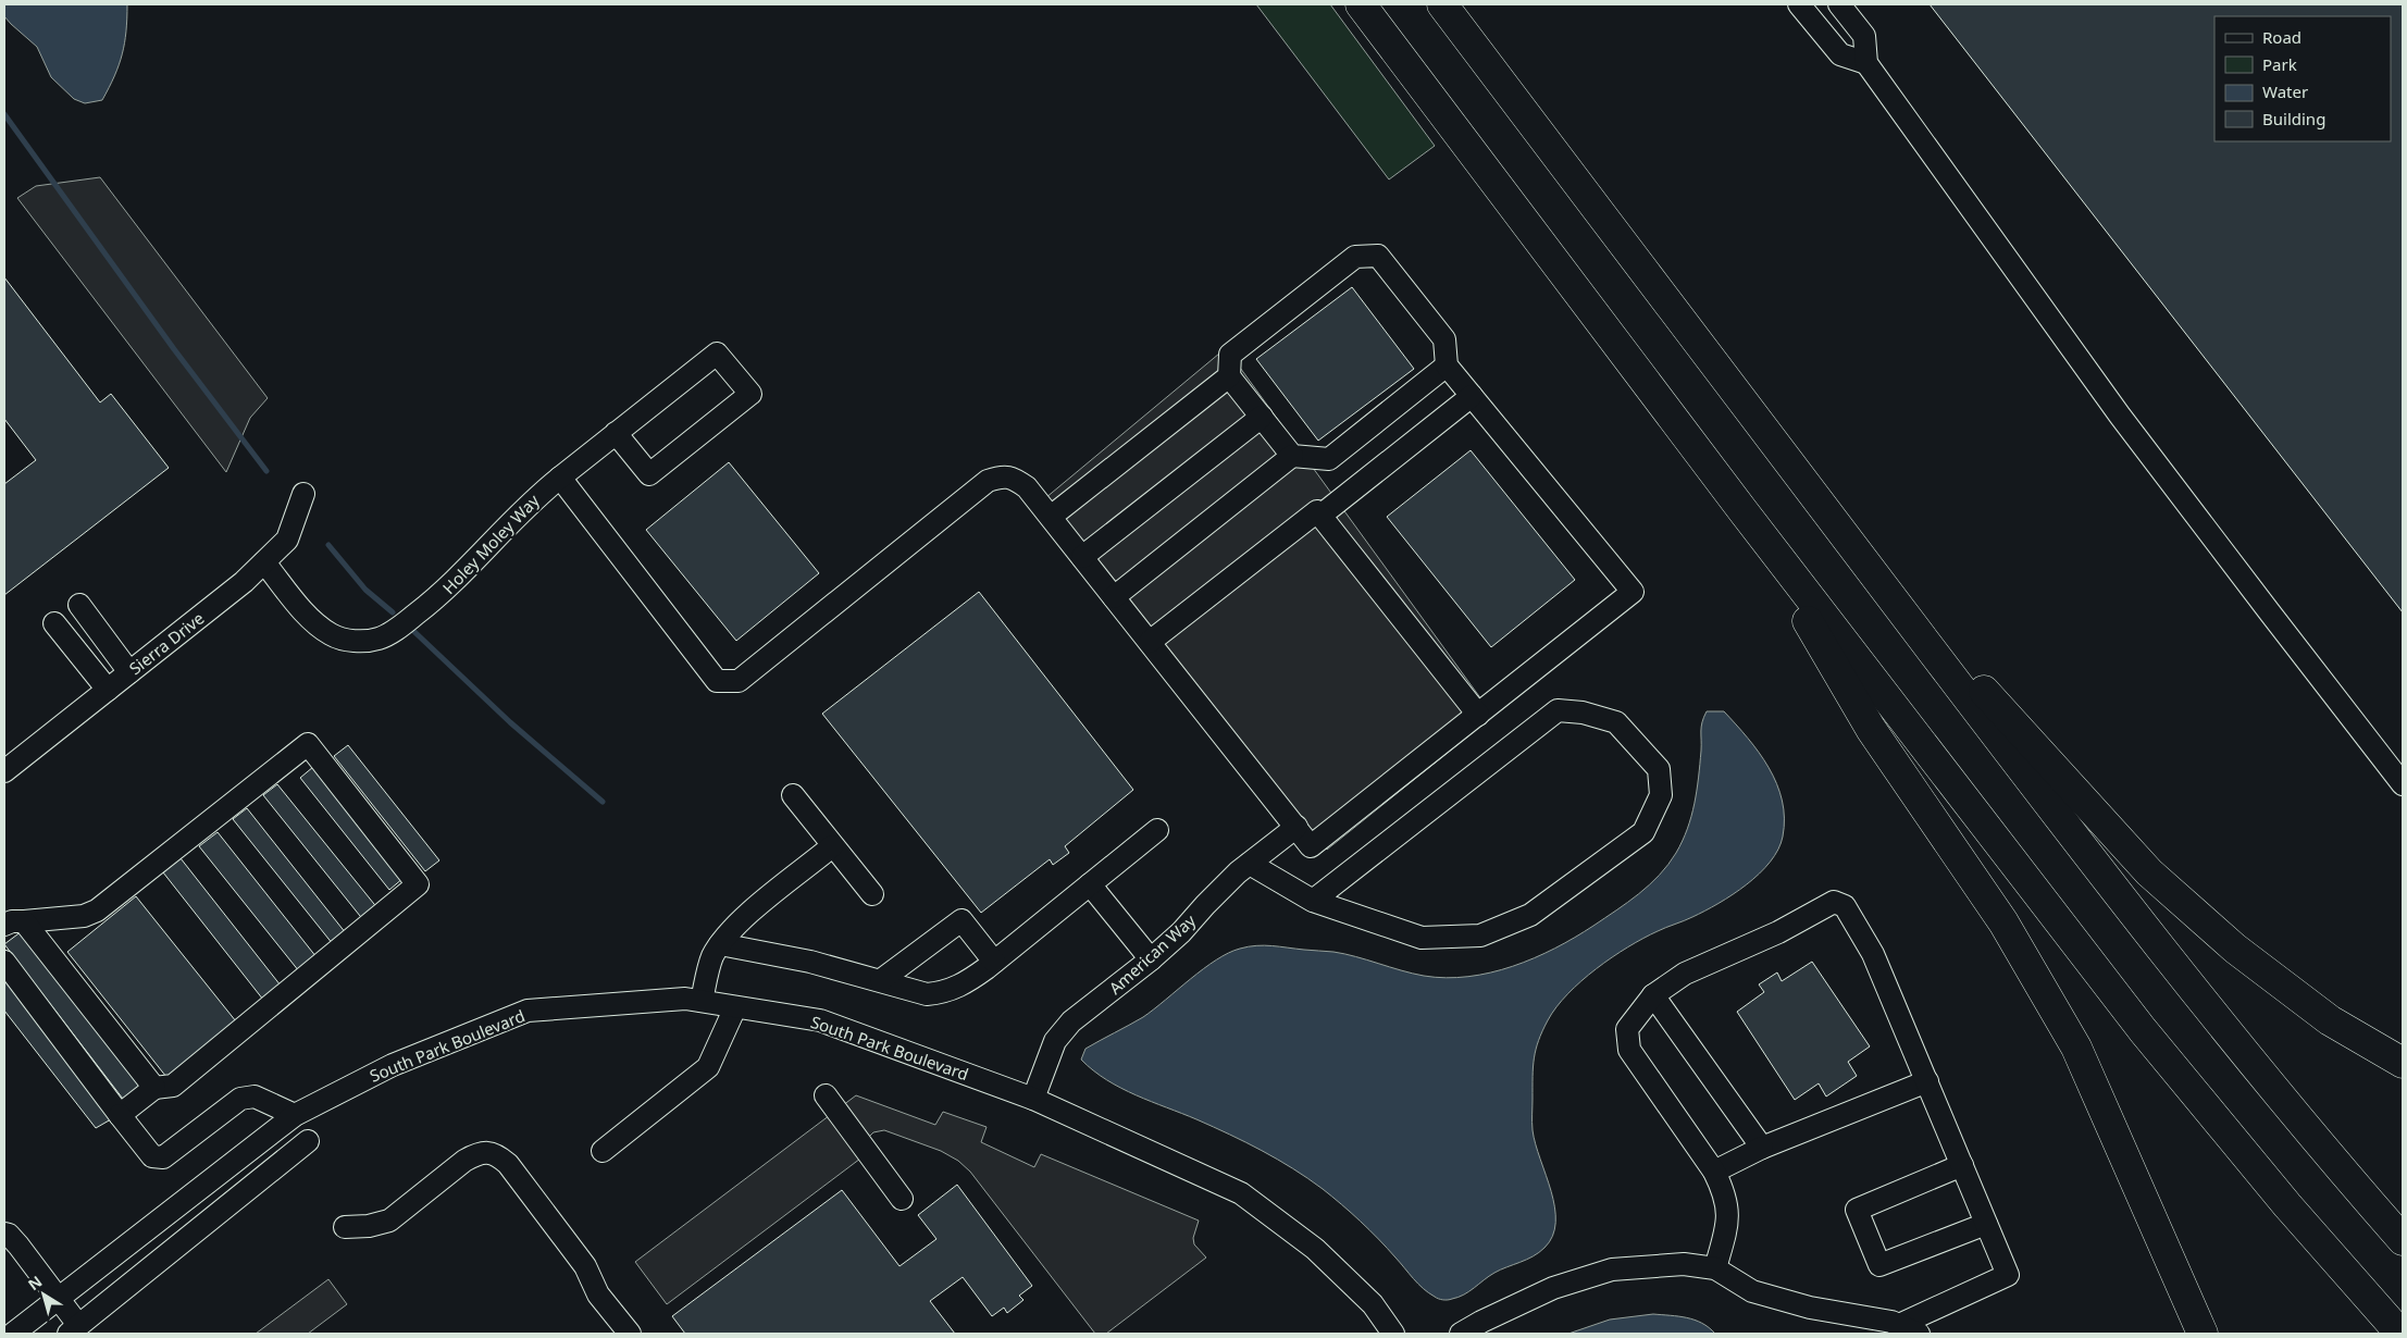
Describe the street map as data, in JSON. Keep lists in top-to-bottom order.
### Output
{
  "streets": {
    "street": [
      "Holey Moley Way",
      "Sierra Drive",
      "American Way",
      "South Park Boulevard"
    ]
  },
  "crossings": [
    ["Holey Moley Way", "Sierra Drive"],
    ["American Way", "South Park Boulevard"]
  ],
  "legend": [
    "Road",
    "Park",
    "Water",
    "Building"
  ],
  "north": "top left"
}
